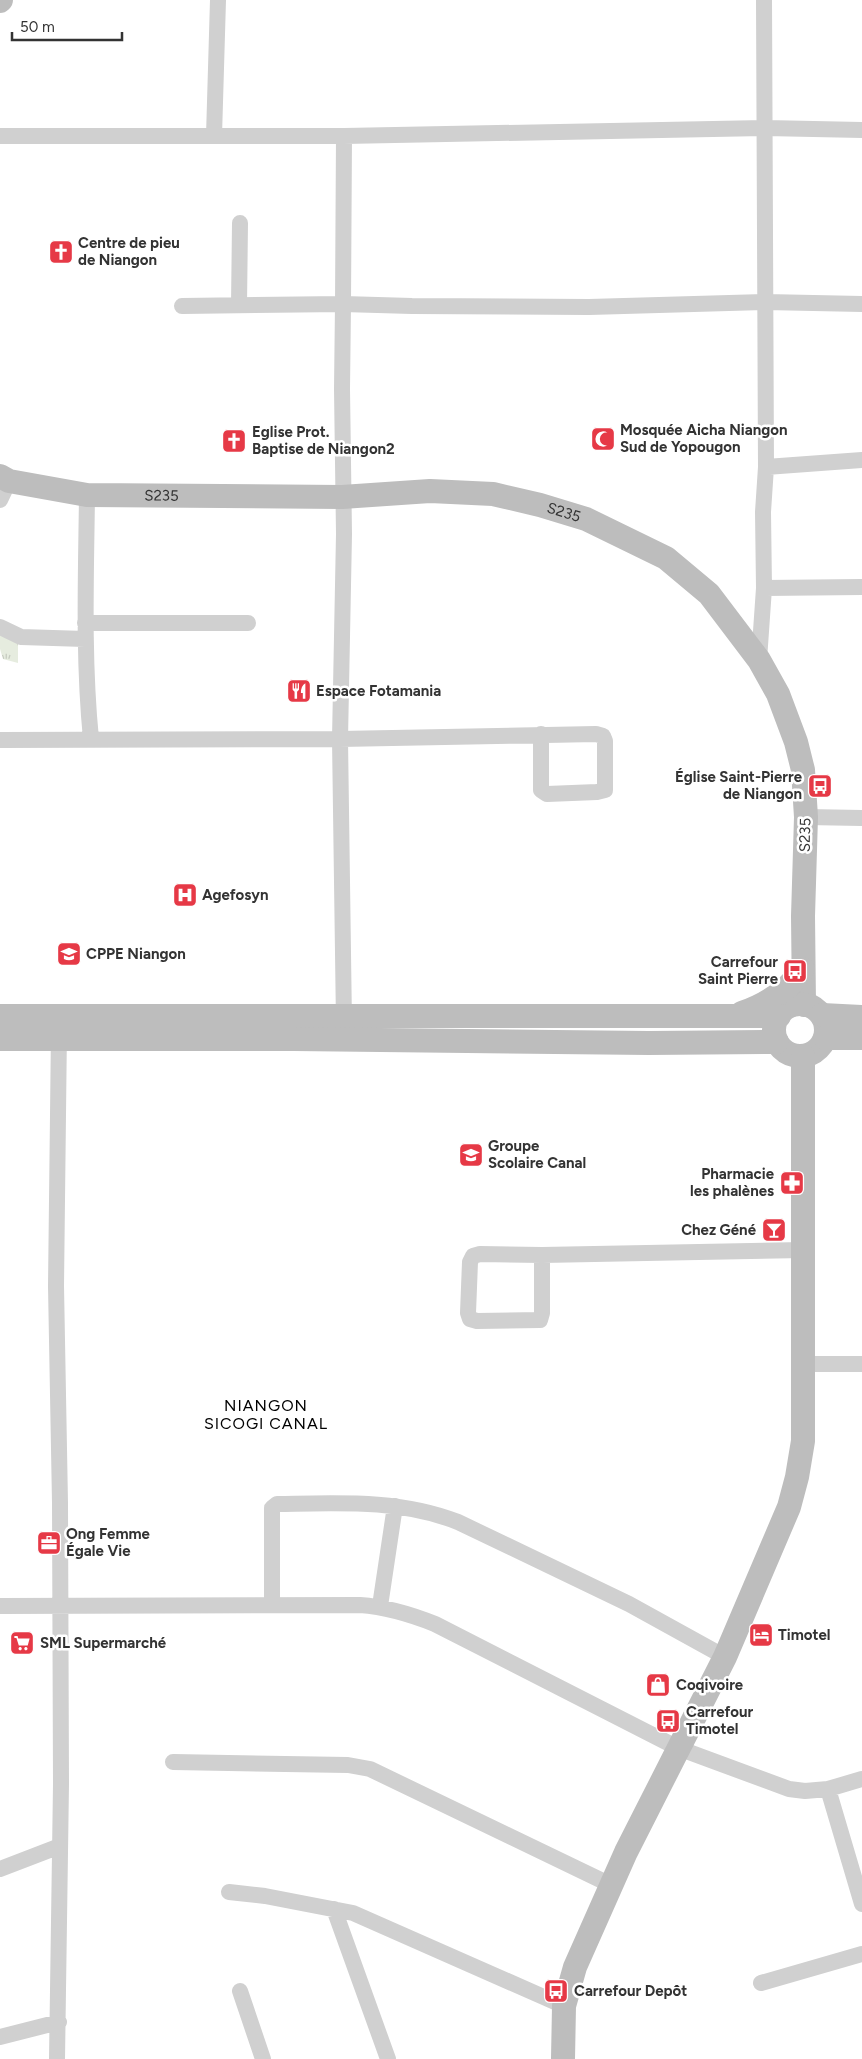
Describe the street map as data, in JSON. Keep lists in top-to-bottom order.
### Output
{
  "streets": {
    "street": ["S235"]
  },
  "districts": ["NIANGON SICOGI CANAL"],
  "places": {
    "church": ["Centre de pieu de Niangon", "Eglise Prot. Baptise de Niangon2"],
    "mosque": ["Mosquée Aicha Niangon Sud de Yopougon"],
    "restaurant": ["Espace Fotamania"],
    "bus stop": [
      "Église Saint-Pierre de Niangon",
      "Carrefour Saint Pierre",
      "Carrefour Timotel",
      "Carrefour Depôt"
    ],
    "hospital": ["Agefosyn"],
    "school or university": ["CPPE Niangon", "Groupe Scolaire Canal"],
    "pharmacy": ["Pharmacie les phalènes"],
    "bar": ["Chez Géné"],
    "office": ["Ong Femme Égale Vie"],
    "hotel": ["Timotel"],
    "supermarket": ["SML Supermarché"],
    "shop": ["Coqivoire"]
  },
  "scale_bar": "50 m"
}
